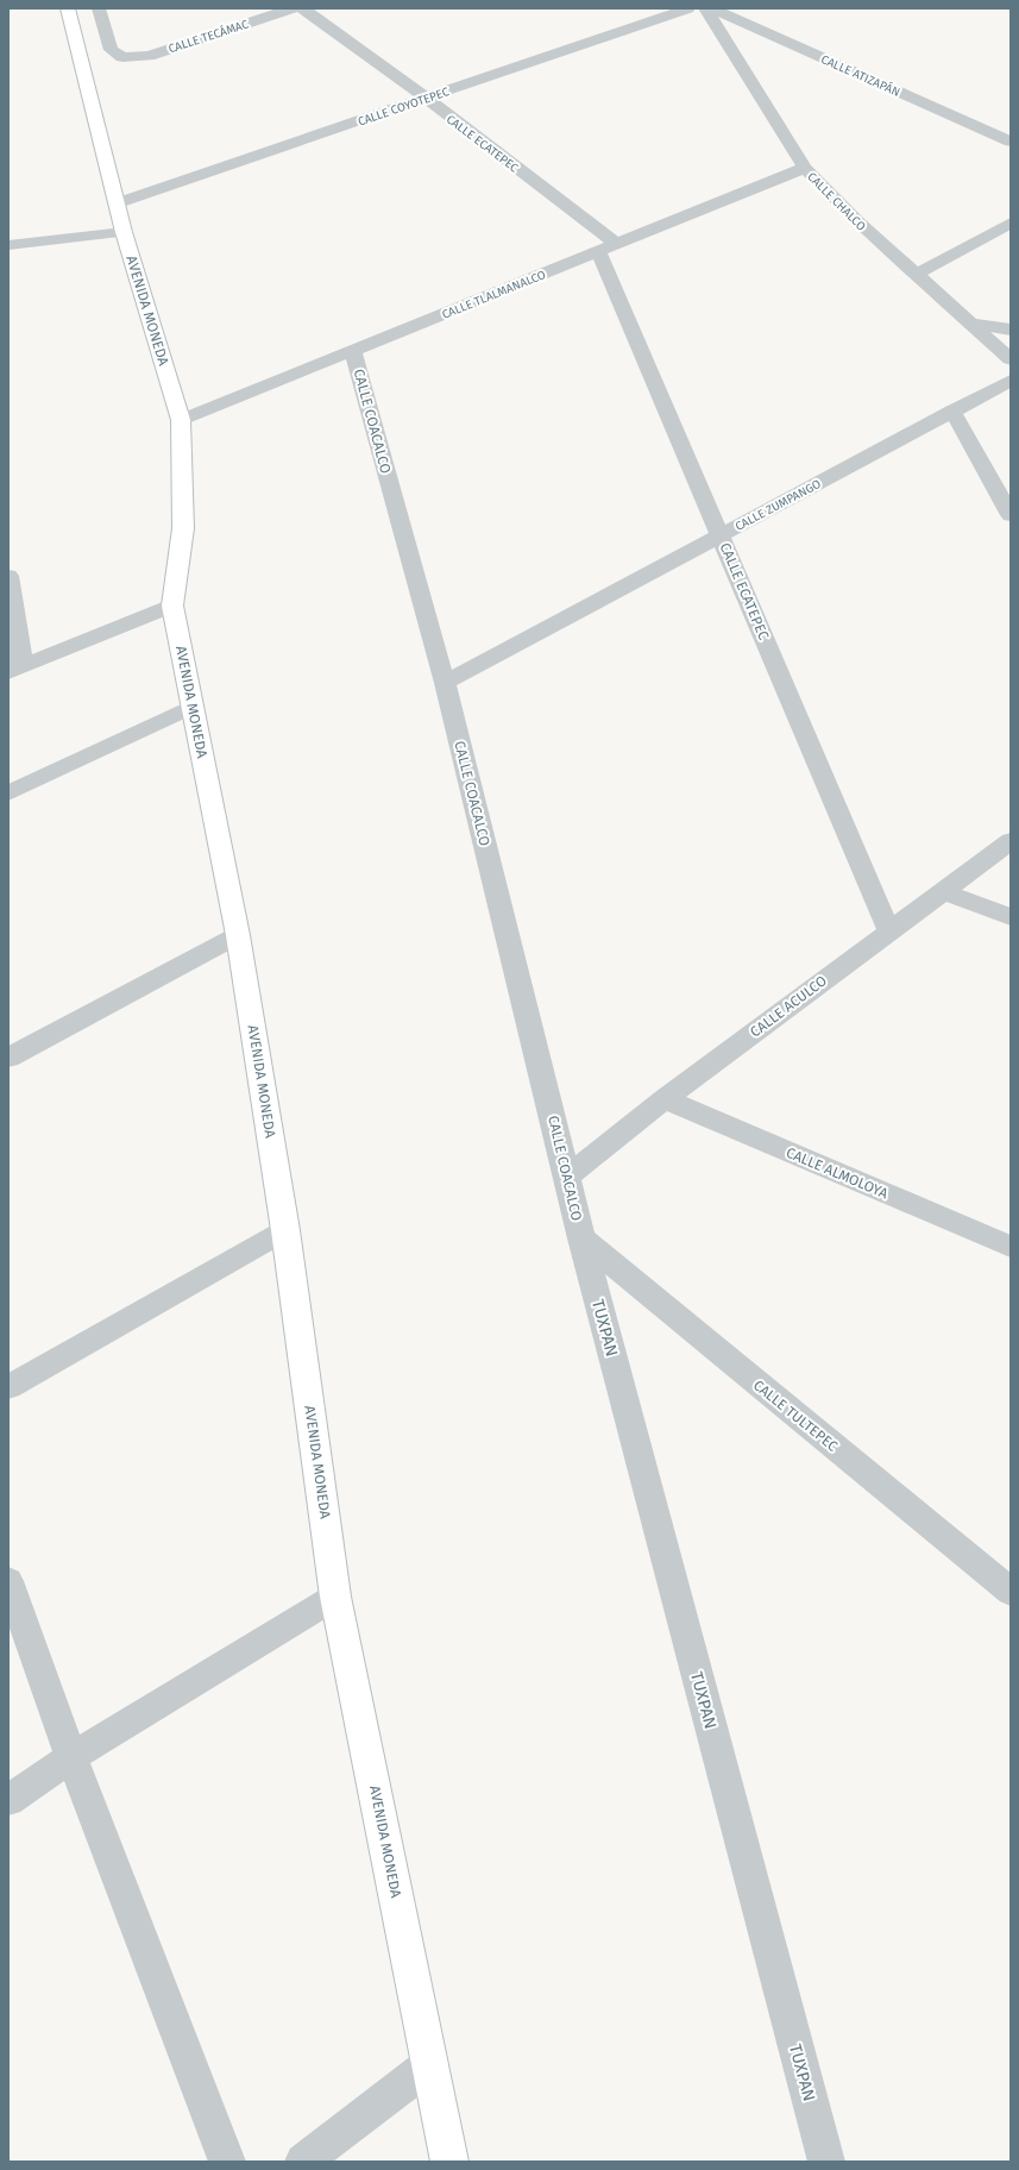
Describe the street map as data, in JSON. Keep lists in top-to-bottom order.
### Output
{
  "streets": {
    "main road": ["AVENIDA MONEDA"],
    "street": [
      "CALLE TECÁMAC",
      "CALLE ATIZAPÁN",
      "CALLE COYOTEPEC",
      "CALLE ECATEPEC",
      "CALLE CHALCO",
      "CALLE TLALMANALCO",
      "CALLE COACALCO",
      "CALLE ZUMPANGO",
      "CALLE ACULCO",
      "CALLE ALMOLOYA",
      "TUXPAN",
      "CALLE TULTEPEC"
    ]
  },
  "crossings": [
    ["CALLE COYOTEPEC", "CALLE ECATEPEC"],
    ["CALLE COYOTEPEC", "AVENIDA MONEDA"],
    ["CALLE ECATEPEC", "CALLE TLALMANALCO"],
    ["CALLE ECATEPEC", "CALLE ZUMPANGO"],
    ["CALLE ECATEPEC", "CALLE ACULCO"],
    ["CALLE CHALCO", "CALLE TLALMANALCO"],
    ["CALLE TLALMANALCO", "AVENIDA MONEDA"],
    ["CALLE TLALMANALCO", "CALLE COACALCO"],
    ["CALLE COACALCO", "CALLE ZUMPANGO"],
    ["CALLE COACALCO", "CALLE ACULCO"],
    ["CALLE COACALCO", "TUXPAN"],
    ["CALLE COACALCO", "CALLE TULTEPEC"],
    ["CALLE ACULCO", "CALLE ALMOLOYA"],
    ["TUXPAN", "CALLE TULTEPEC"]
  ]
}
